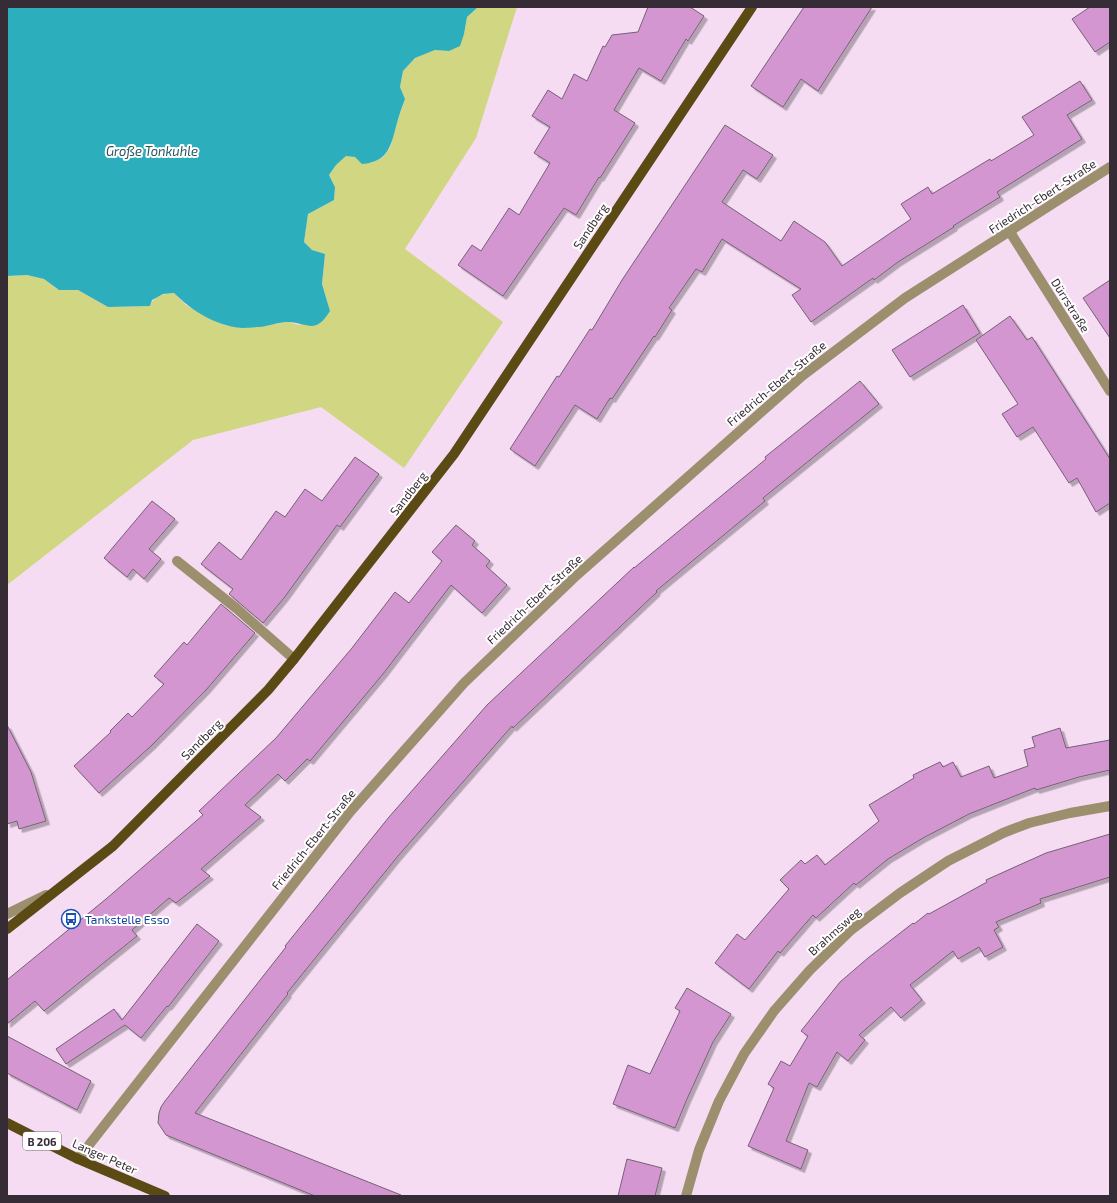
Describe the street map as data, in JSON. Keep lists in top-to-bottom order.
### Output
{
  "streets": {
    "main road": ["Sandberg", "B 206", "Langer Peter"],
    "street": ["Friedrich-Ebert-Straße", "Dürrstraße", "Brahmsweg"]
  },
  "crossings": [
    ["Friedrich-Ebert-Straße", "Dürrstraße"],
    ["Friedrich-Ebert-Straße", "Langer Peter"]
  ],
  "water": ["Große Tonkuhle"],
  "places": {
    "bus stop": ["Tankstelle Esso"]
  }
}
